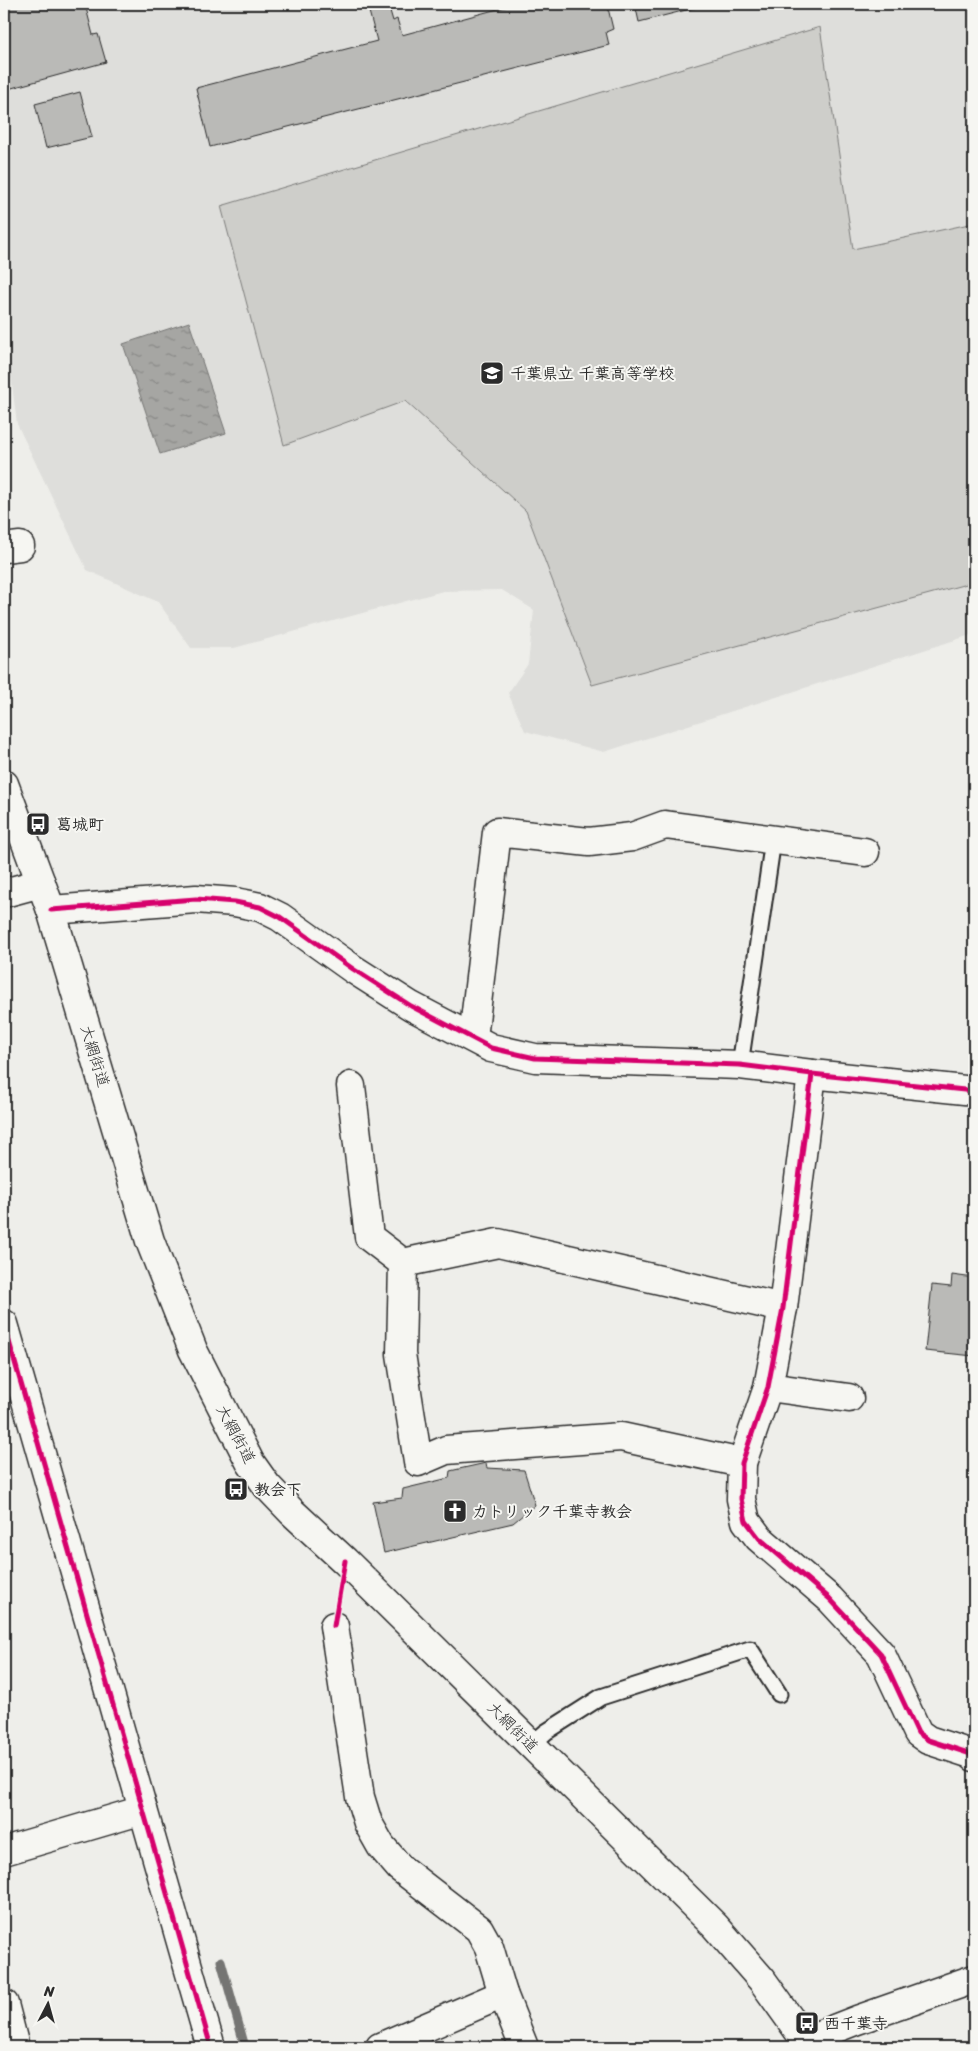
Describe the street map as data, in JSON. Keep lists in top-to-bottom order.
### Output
{
  "streets": {
    "street": ["大網街道"]
  },
  "places": {
    "school or university": ["千葉県立 千葉高等学校"],
    "bus stop": ["葛城町", "教会下", "西千葉寺"],
    "church": ["カトリック千葉寺教会"]
  },
  "north": "top"
}
